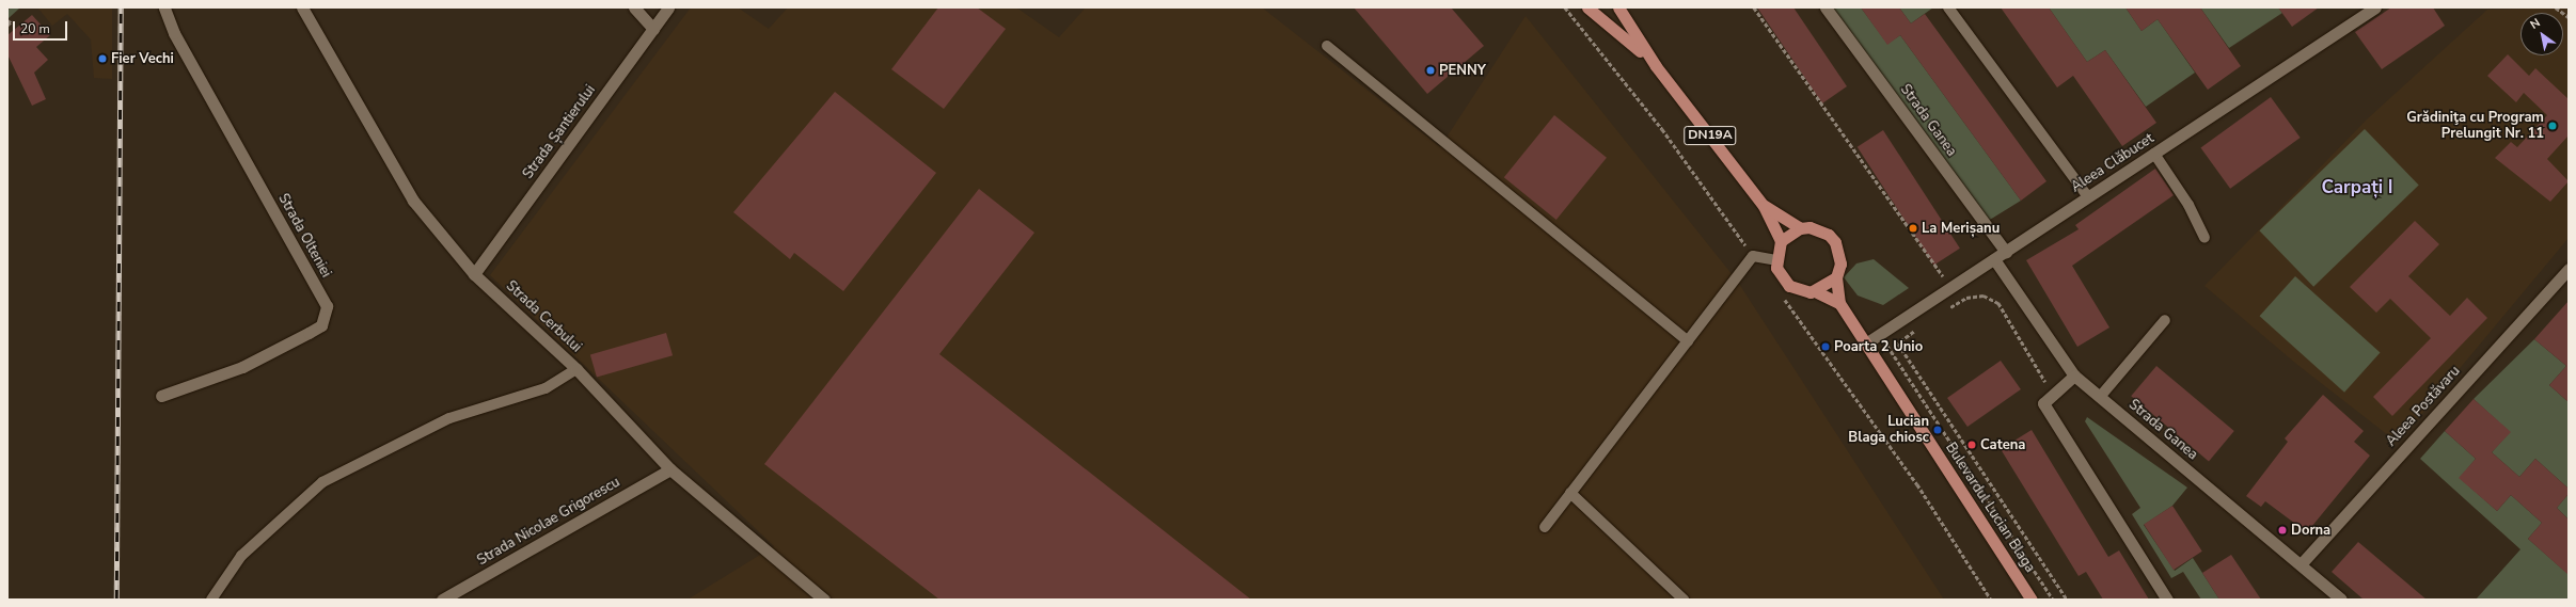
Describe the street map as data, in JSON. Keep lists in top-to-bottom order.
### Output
{
  "streets": {
    "main road": ["DN19A", "Bulevardul Lucian Blaga"],
    "street": [
      "Strada Ganea",
      "Strada Șantierului",
      "Aleea Clăbucet",
      "Strada Olteniei",
      "Strada Cerbului",
      "Aleea Postăvaru",
      "Strada Nicolae Grigorescu"
    ]
  },
  "crossings": [
    ["Strada Ganea", "Aleea Clăbucet"],
    ["Strada Ganea", "Aleea Postăvaru"],
    ["Strada Șantierului", "Strada Cerbului"],
    ["Aleea Clăbucet", "Bulevardul Lucian Blaga"],
    ["Strada Cerbului", "Strada Nicolae Grigorescu"]
  ],
  "districts": ["Carpați I"],
  "places": [
    "Fier Vechi",
    "PENNY",
    "Grădiniţa cu Program Prelungit Nr. 11",
    "La Merișanu",
    "Poarta 2 Unio",
    "Lucian Blaga chiosc",
    "Catena",
    "Dorna"
  ],
  "scale_bar": "20 m",
  "north": "top left"
}
